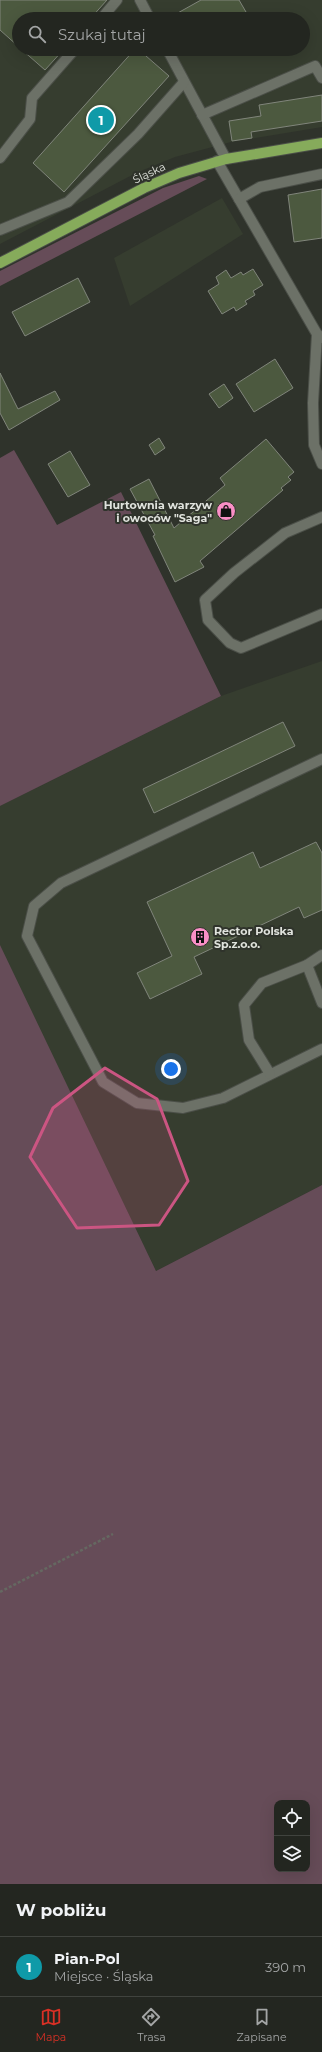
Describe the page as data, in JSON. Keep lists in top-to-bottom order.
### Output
{
  "streets": {
    "main road": ["Śląska"]
  },
  "places": {
    "shop": ["Hurtownia warzyw i owoców \"Saga\""],
    "building": ["Rector Polska Sp.z.o.o."]
  },
  "page": {
    "search": "Szukaj tutaj",
    "pins": "1",
    "heading": "W pobliżu",
    "list": [
      {
        "mark": "1",
        "name": "Pian-Pol",
        "note": "Miejsce · Śląska",
        "value": "390 m"
      }
    ],
    "nav": ["Mapa", "Trasa", "Zapisane"]
  }
}
